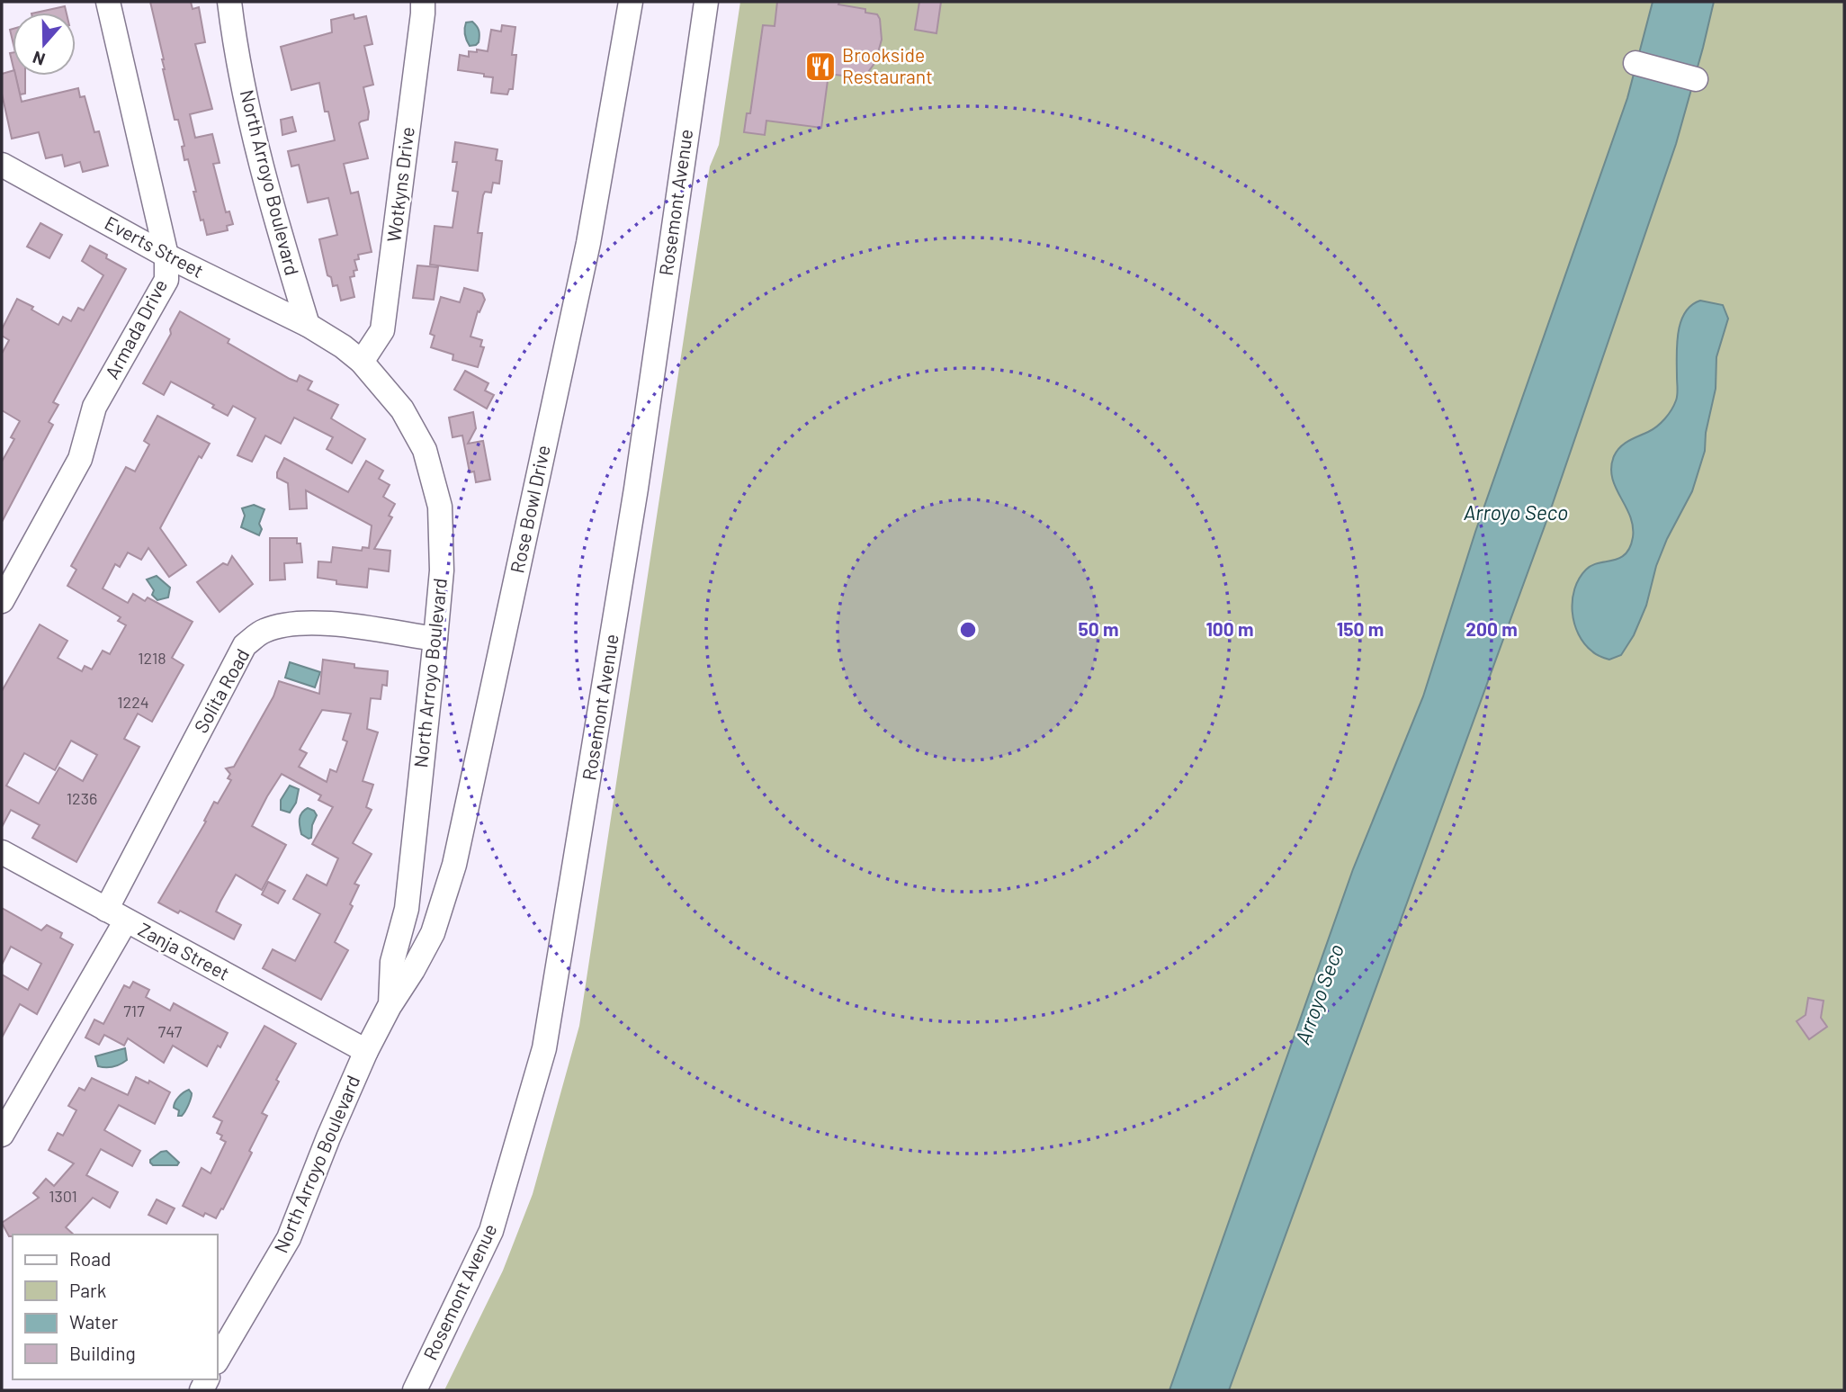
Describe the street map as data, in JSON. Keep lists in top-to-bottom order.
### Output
{
  "streets": {
    "street": [
      "North Arroyo Boulevard",
      "Wotkyns Drive",
      "Rosemont Avenue",
      "Everts Street",
      "Armada Drive",
      "Rose Bowl Drive",
      "Solita Road",
      "Zanja Street"
    ]
  },
  "crossings": [
    ["North Arroyo Boulevard", "Wotkyns Drive"],
    ["North Arroyo Boulevard", "Everts Street"],
    ["North Arroyo Boulevard", "Rose Bowl Drive"],
    ["North Arroyo Boulevard", "Solita Road"],
    ["North Arroyo Boulevard", "Zanja Street"],
    ["Everts Street", "Armada Drive"],
    ["Solita Road", "Zanja Street"]
  ],
  "water": ["Arroyo Seco"],
  "places": {
    "restaurant": ["Brookside Restaurant"]
  },
  "house_numbers": [
    "1218",
    "1224",
    "1236",
    "717",
    "747",
    "1301"
  ],
  "legend": [
    "Road",
    "Park",
    "Water",
    "Building"
  ],
  "north": "bottom",
  "rings": [
    "50 m",
    "100 m",
    "150 m",
    "200 m"
  ]
}
